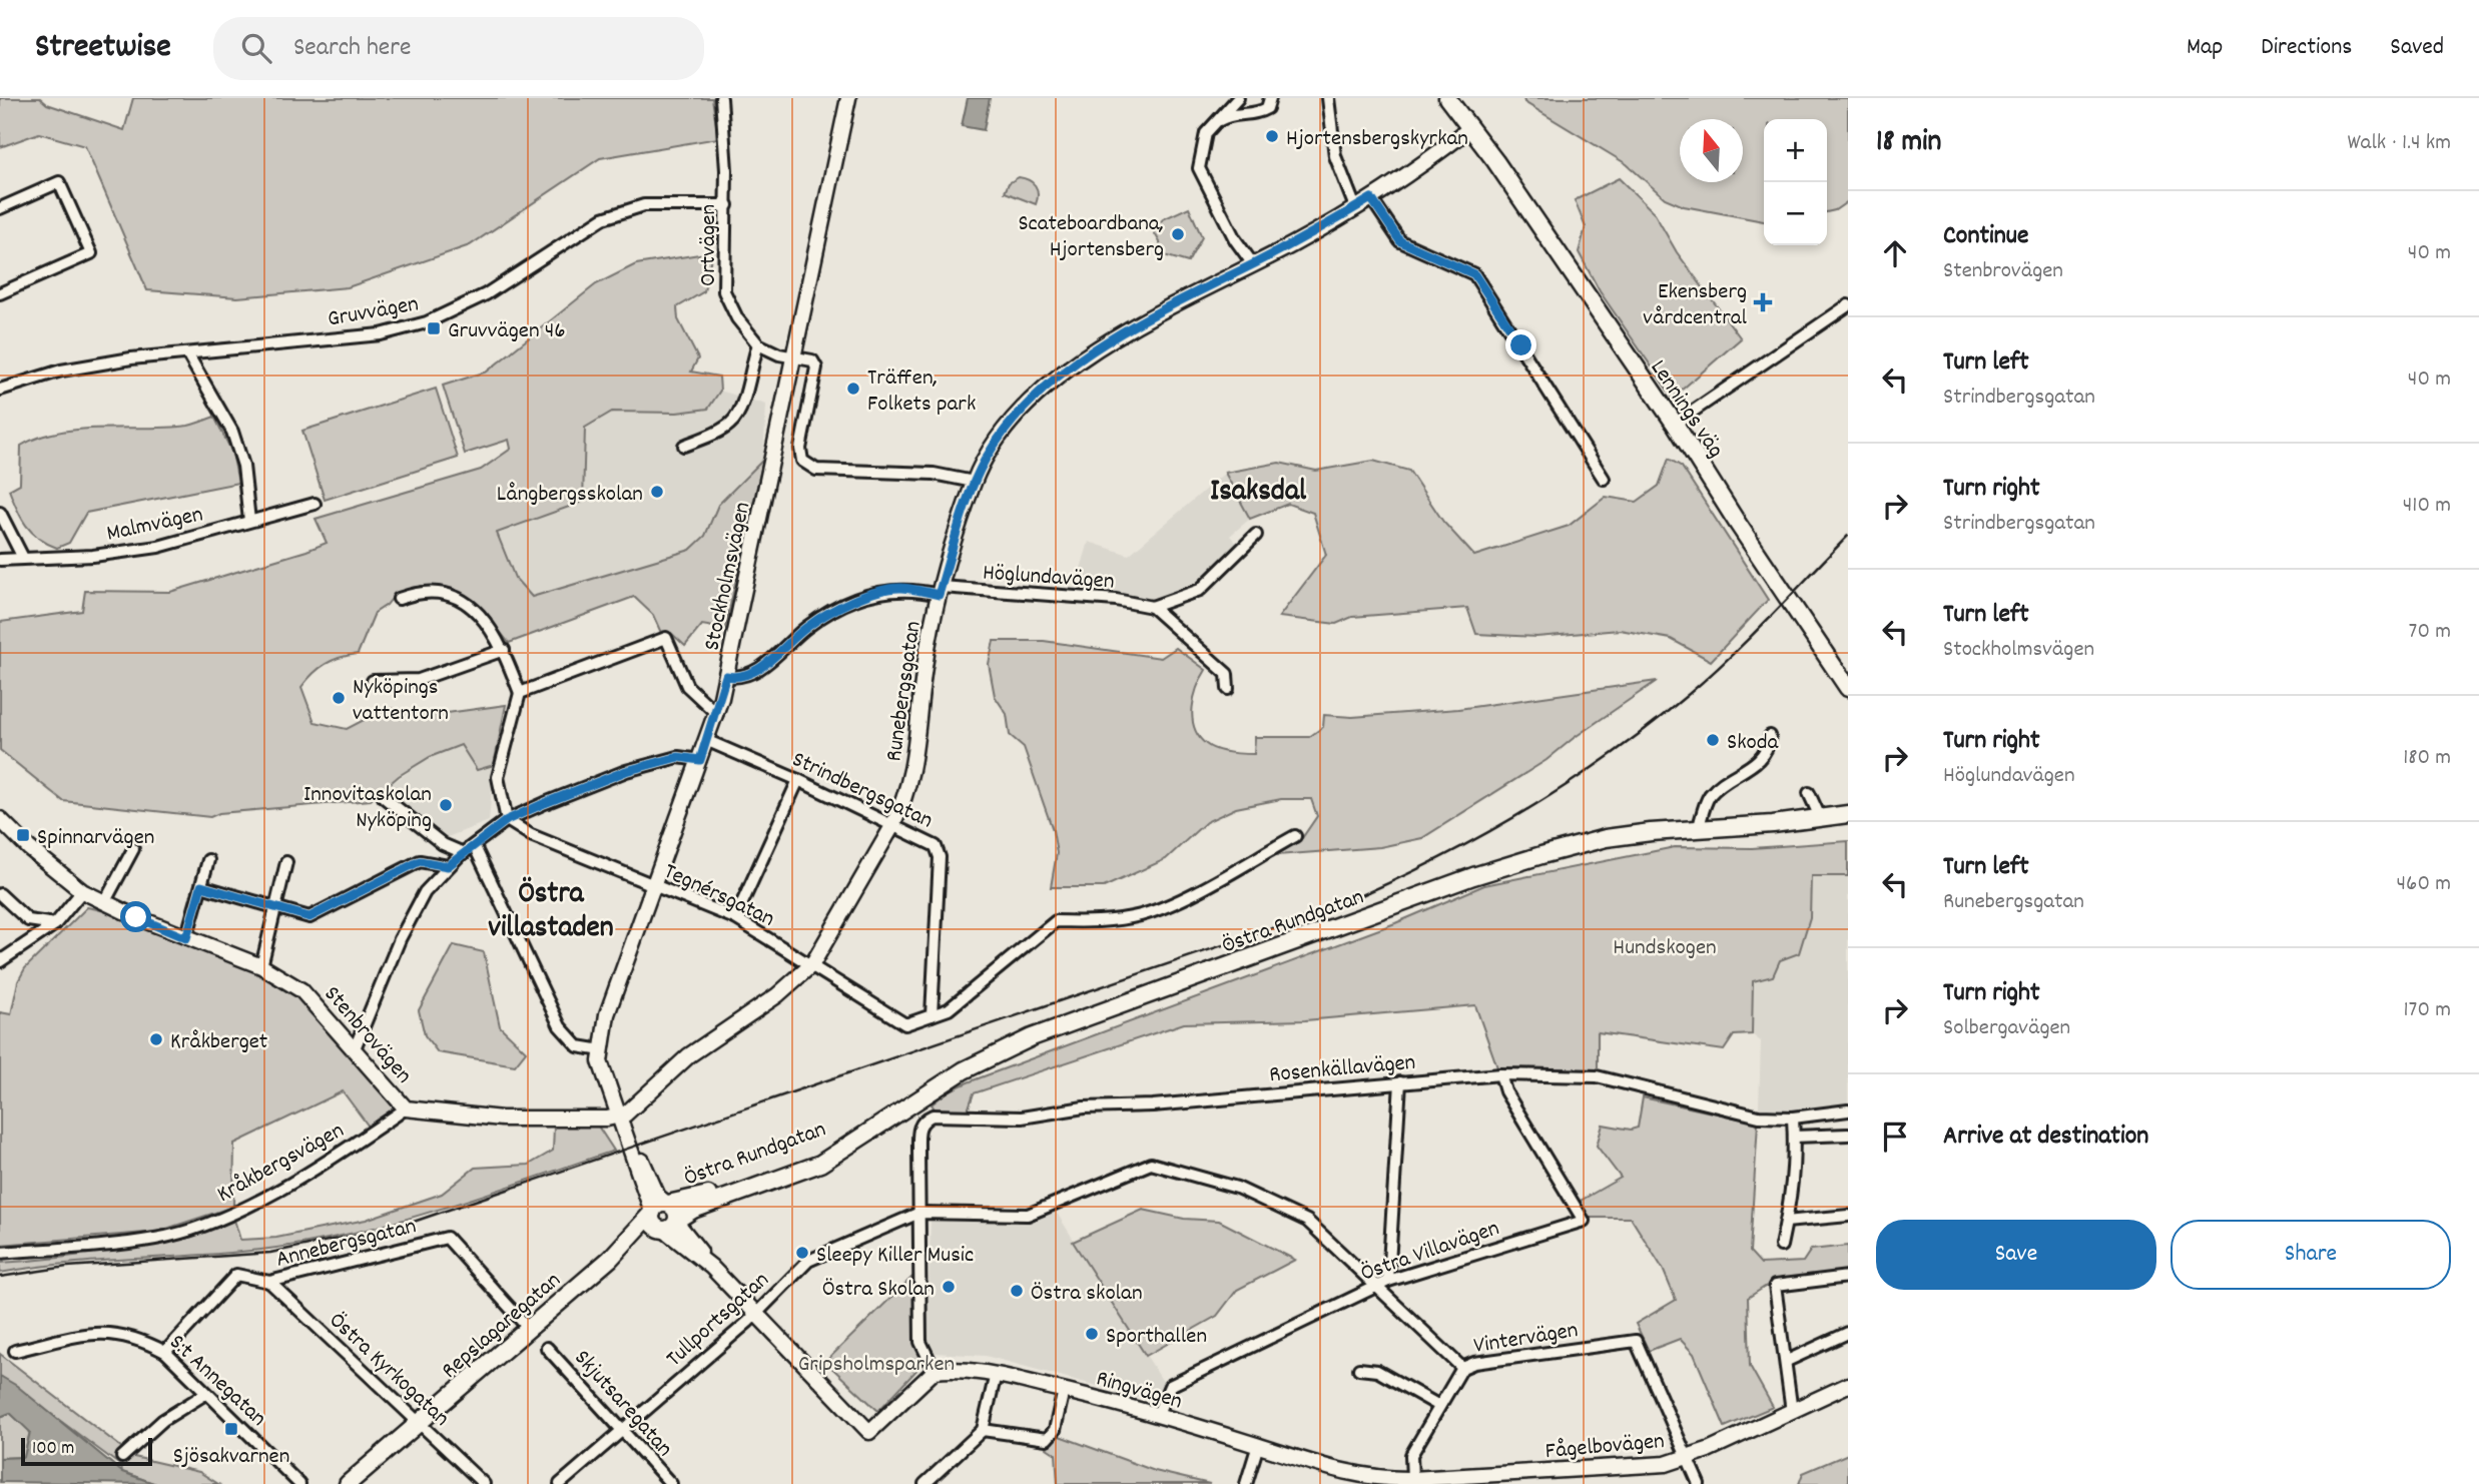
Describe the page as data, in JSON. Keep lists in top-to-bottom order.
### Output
{
  "streets": {
    "main road": ["Lennings väg", "Östra Rundgatan", "Repslagaregatan"],
    "street": [
      "Ortvägen",
      "Gruvvägen",
      "Malmvägen",
      "Höglundavägen",
      "Stockholmsvägen",
      "Runebergsgatan",
      "Strindbergsgatan",
      "Tegnérsgatan",
      "Stenbrovägen",
      "Rosenkällavägen",
      "Kråkbergsvägen",
      "Annebergsgatan",
      "Östra Villavägen",
      "Tullportsgatan",
      "Vintervägen",
      "Östra Kyrkogatan",
      "S:t Annegatan",
      "Ringvägen",
      "Skjutsaregatan",
      "Fågelbovägen"
    ]
  },
  "crossings": [
    ["Ortvägen", "Gruvvägen"],
    ["Lennings väg", "Runebergsgatan"],
    ["Höglundavägen", "Stockholmsvägen"],
    ["Höglundavägen", "Runebergsgatan"],
    ["Stockholmsvägen", "Strindbergsgatan"],
    ["Stockholmsvägen", "Tegnérsgatan"],
    ["Runebergsgatan", "Strindbergsgatan"],
    ["Runebergsgatan", "Tegnérsgatan"],
    ["Runebergsgatan", "Stenbrovägen"],
    ["Strindbergsgatan", "Tegnérsgatan"],
    ["Östra Rundgatan", "Repslagaregatan"],
    ["Stenbrovägen", "Kråkbergsvägen"],
    ["Rosenkällavägen", "Östra Villavägen"],
    ["Rosenkällavägen", "Tullportsgatan"],
    ["Rosenkällavägen", "Ringvägen"],
    ["Annebergsgatan", "Repslagaregatan"],
    ["Annebergsgatan", "Östra Kyrkogatan"],
    ["Annebergsgatan", "S:t Annegatan"],
    ["Östra Villavägen", "Ringvägen"],
    ["Tullportsgatan", "Skjutsaregatan"],
    ["Repslagaregatan", "Östra Kyrkogatan"],
    ["Vintervägen", "Ringvägen"],
    ["Vintervägen", "Fågelbovägen"],
    ["Ringvägen", "Fågelbovägen"]
  ],
  "districts": ["Isaksdal", "Östra villastaden"],
  "parks": ["Hundskogen", "Gripsholmsparken"],
  "places": {
    "other": [
      "Hjortensbergskyrkan",
      "Scateboardbana, Hjortensberg",
      "Träffen, Folkets park",
      "Långbergsskolan",
      "Nyköpings vattentorn",
      "Skoda",
      "Innovitaskolan Nyköping",
      "Kråkberget",
      "Sleepy Killer Music",
      "Östra Skolan",
      "Östra skolan",
      "Sporthallen"
    ],
    "health": ["Ekensberg vårdcentral"],
    "transit": ["Gruvvägen 46", "Spinnarvägen", "Sjösakvarnen"]
  },
  "scale_bar": "100 m",
  "north": "top",
  "page": {
    "header": "Streetwise",
    "search": "Search here",
    "nav": ["Map", "Directions", "Saved"],
    "heading": ["18 min", "Walk · 1.4 km"],
    "map_buttons": ["+", "−"],
    "list": [
      ["Continue", "Stenbrovägen", "40 m"],
      ["Turn left", "Strindbergsgatan", "40 m"],
      ["Turn right", "Strindbergsgatan", "410 m"],
      ["Turn left", "Stockholmsvägen", "70 m"],
      ["Turn right", "Höglundavägen", "180 m"],
      ["Turn left", "Runebergsgatan", "460 m"],
      ["Turn right", "Solbergavägen", "170 m"],
      "Arrive at destination"
    ],
    "buttons": ["Save", "Share"],
    "scale": "100 m"
  }
}
